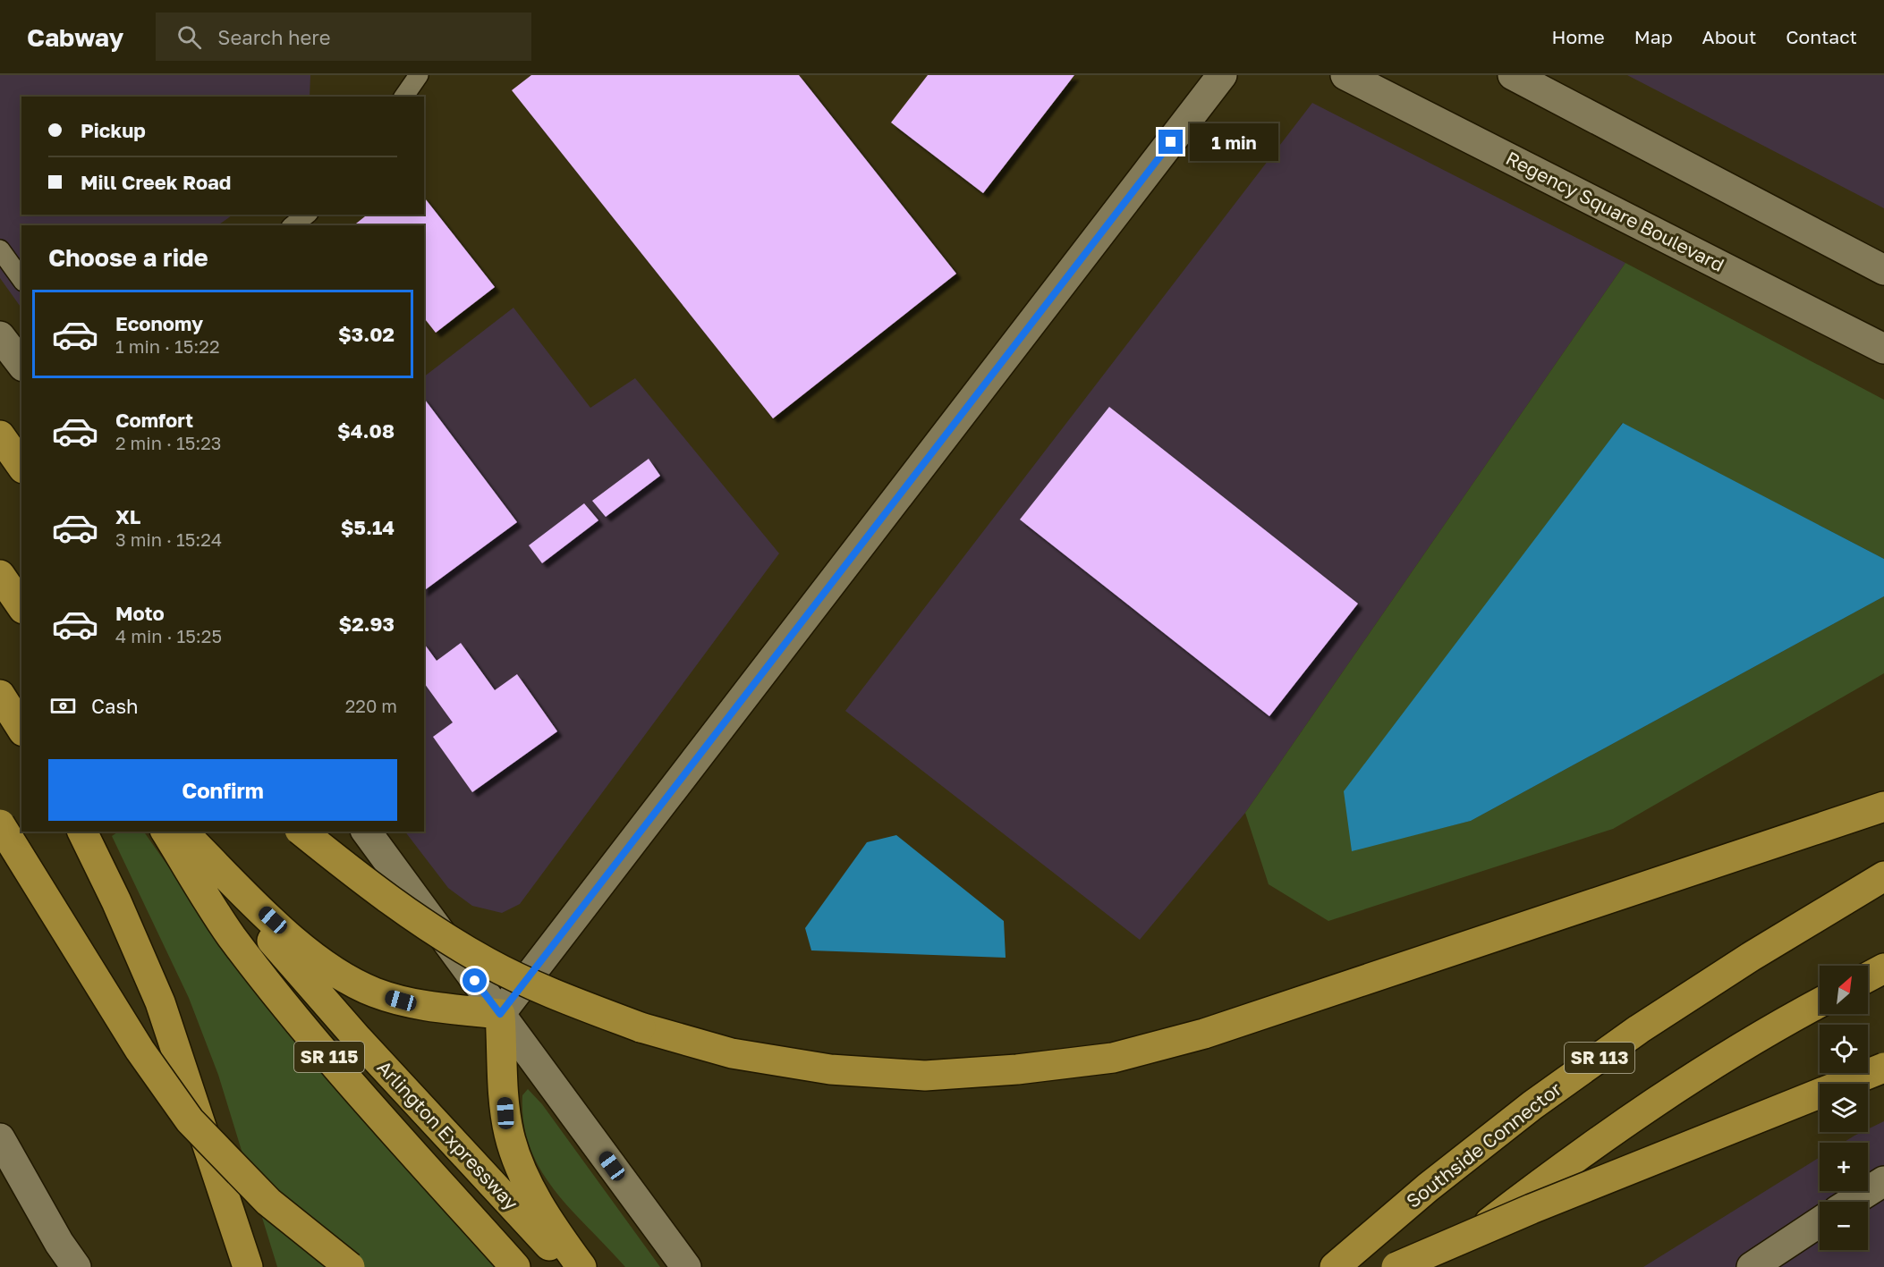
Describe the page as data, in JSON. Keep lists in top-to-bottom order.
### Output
{
  "streets": {
    "highway": [
      "SR 115",
      "SR 113",
      "Arlington Expressway",
      "Southside Connector"
    ],
    "street": ["Regency Square Boulevard"]
  },
  "crossings": [
    ["SR 115", "Arlington Expressway"]
  ],
  "north": "top right",
  "page": {
    "header": "Cabway",
    "search": "Search here",
    "nav": [
      "Home",
      "Map",
      "About",
      "Contact"
    ],
    "banner": ["Pickup", "Mill Creek Road"],
    "bubble": "1 min",
    "heading": "Choose a ride",
    "list": [
      {
        "name": "Economy",
        "note": "1 min · 15:22",
        "value": "$3.02"
      },
      {
        "name": "Comfort",
        "note": "2 min · 15:23",
        "value": "$4.08"
      },
      {
        "name": "XL",
        "note": "3 min · 15:24",
        "value": "$5.14"
      },
      {
        "name": "Moto",
        "note": "4 min · 15:25",
        "value": "$2.93"
      }
    ],
    "pay": ["Cash", "220 m"],
    "buttons": "Confirm",
    "map_buttons": ["+", "−"]
  }
}
